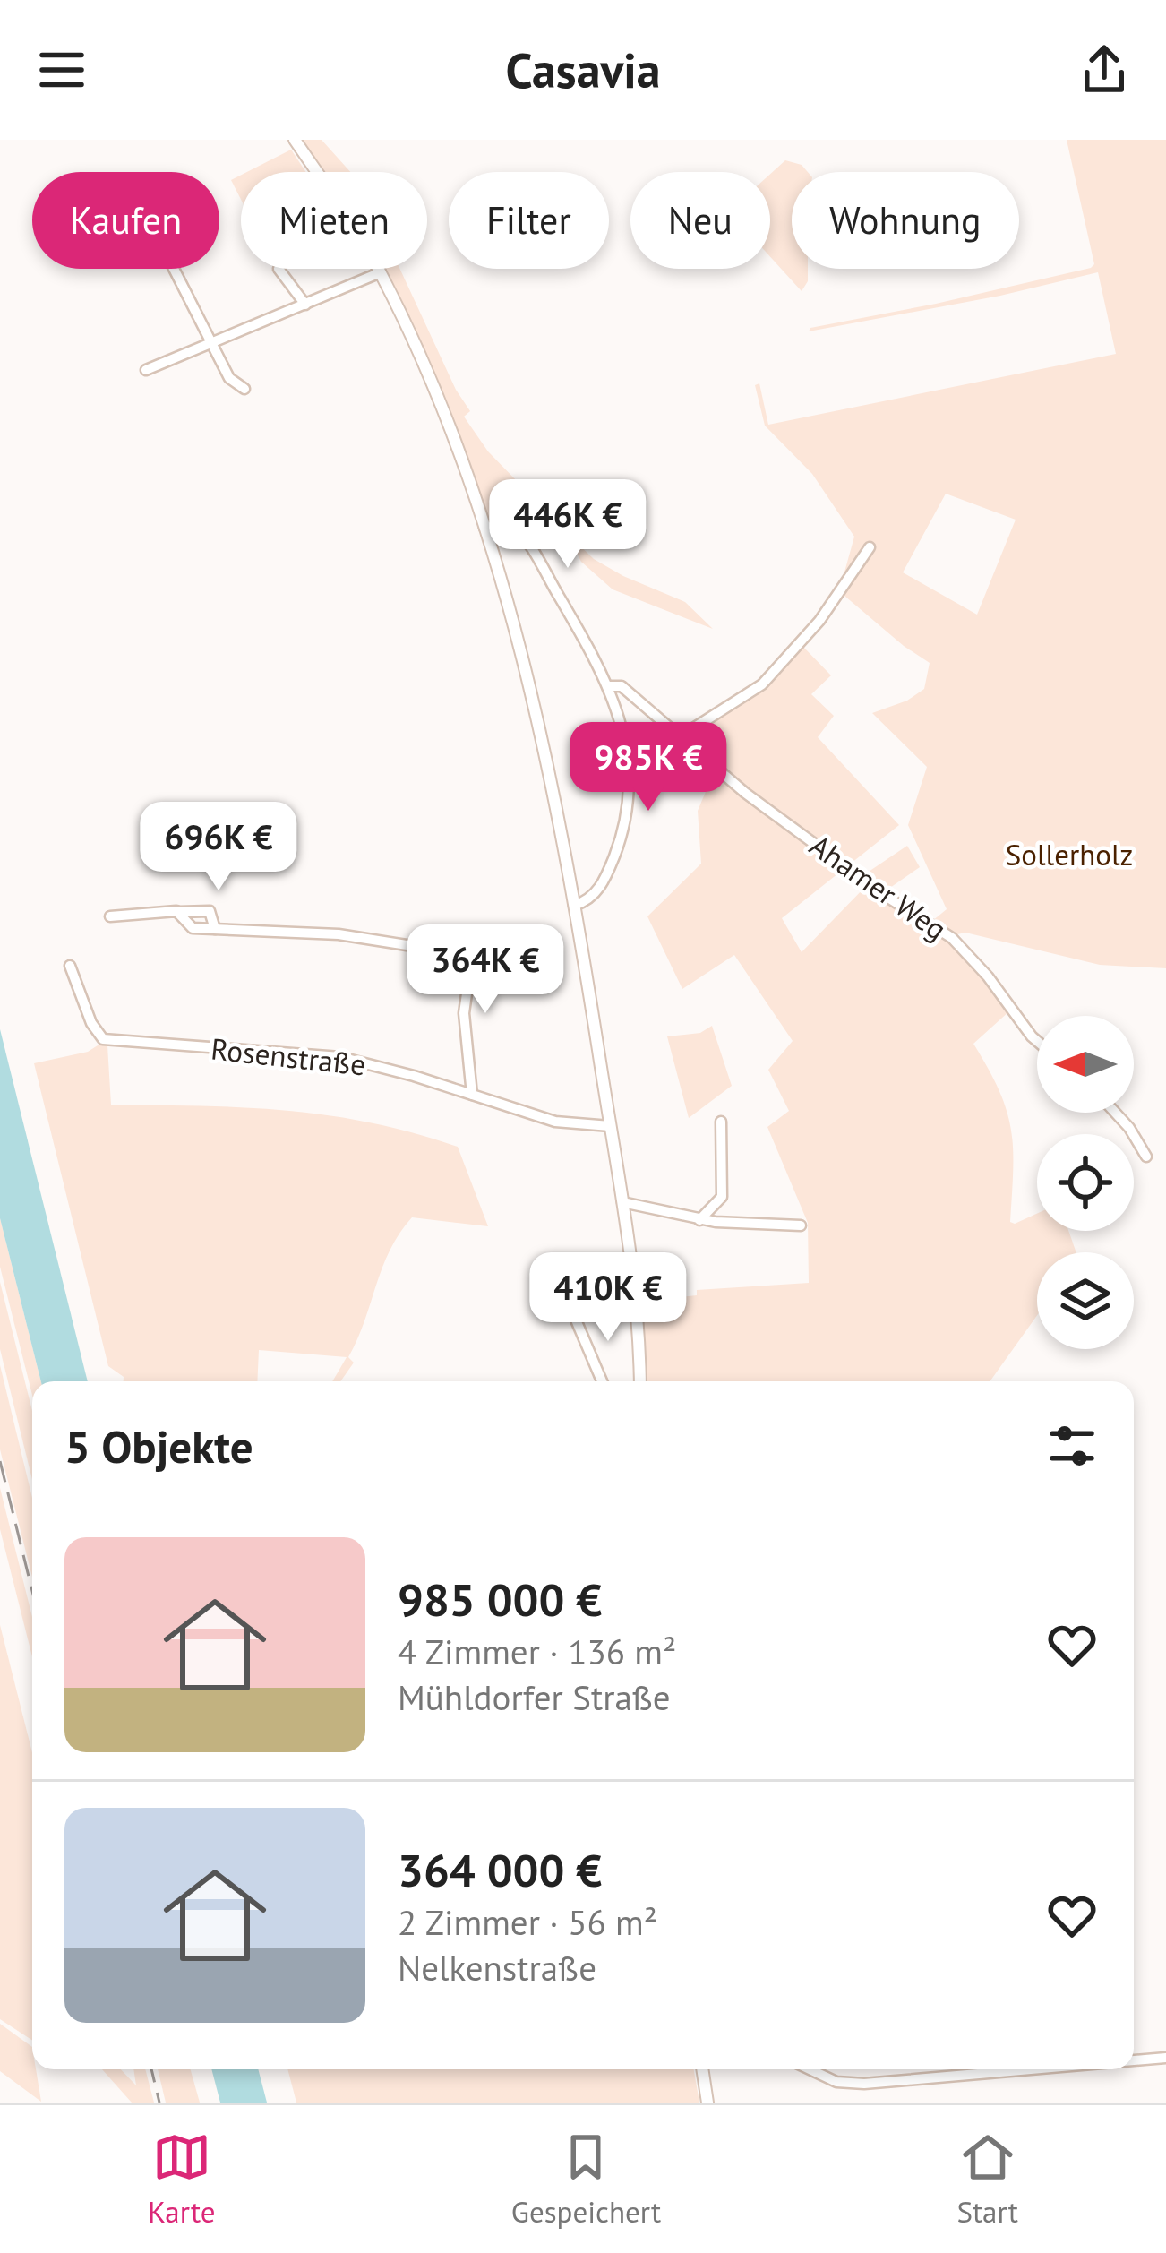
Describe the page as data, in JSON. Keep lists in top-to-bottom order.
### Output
{
  "streets": {
    "street": ["Ahamer Weg", "Rosenstraße"]
  },
  "parks": ["Sollerholz"],
  "north": "left",
  "page": {
    "header": "Casavia",
    "chip": [
      "Kaufen",
      "Mieten",
      "Filter",
      "Neu",
      "Wohnung"
    ],
    "price": [
      "446K €",
      "985K €",
      "696K €",
      "364K €",
      "410K €"
    ],
    "heading": "5 Objekte",
    "list": [
      {
        "name": "985 000 €",
        "note": "4 Zimmer · 136 m² · Mühldorfer Straße"
      },
      {
        "name": "364 000 €",
        "note": "2 Zimmer · 56 m² · Nelkenstraße"
      }
    ],
    "tabs": ["Karte", "Gespeichert", "Start"]
  }
}
